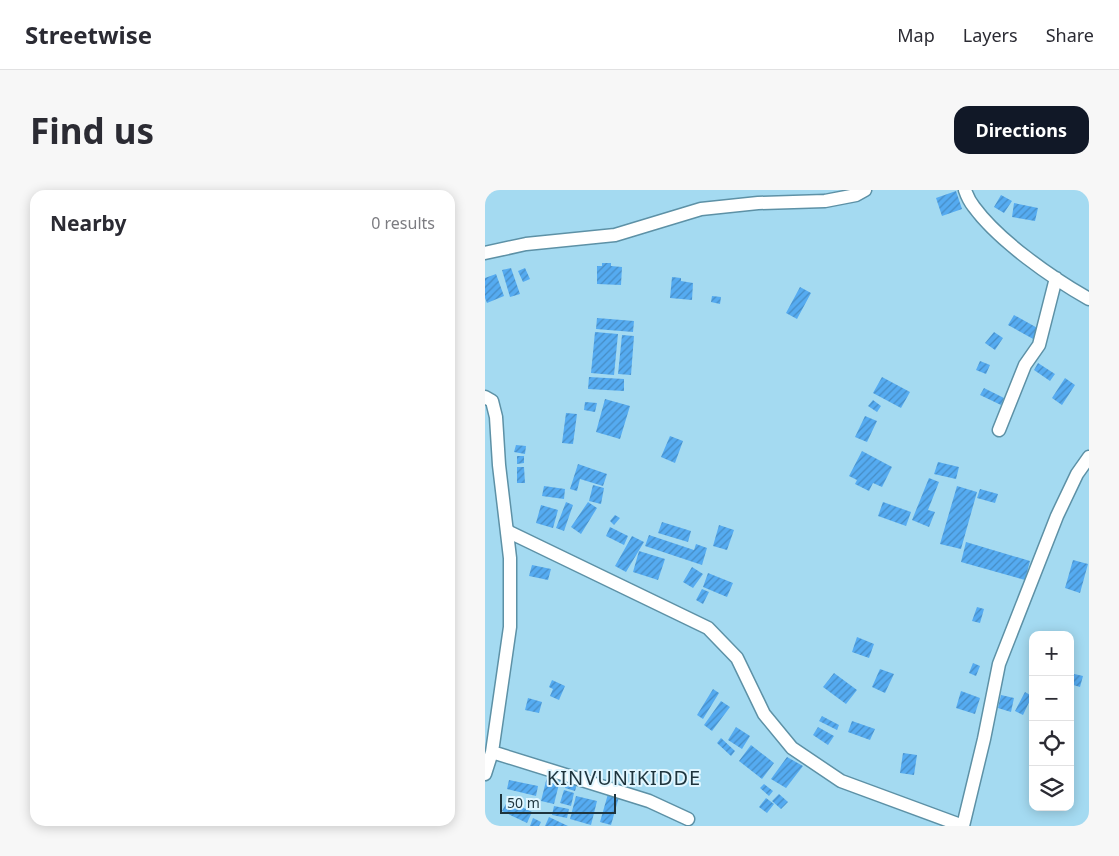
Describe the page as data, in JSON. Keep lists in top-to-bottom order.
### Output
{
  "districts": ["KINVUNIKIDDE"],
  "scale_bar": "50 m",
  "page": {
    "header": "Streetwise",
    "nav": ["Map", "Layers", "Share"],
    "buttons": "Directions",
    "title": "Find us",
    "heading": ["Nearby", "0 results"],
    "map_buttons": ["+", "−"],
    "scale": "50 m"
  }
}
